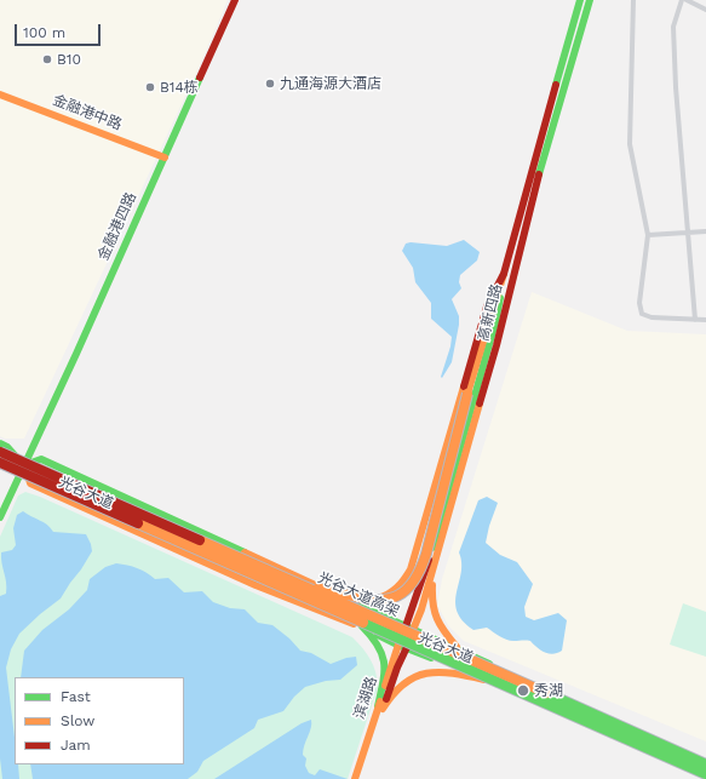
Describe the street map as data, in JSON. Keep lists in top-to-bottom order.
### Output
{
  "streets": {
    "main road": [
      "金融港中路",
      "金融港四路",
      "高新四路",
      "光谷大道",
      "光谷大道高架",
      "滨湖路"
    ]
  },
  "crossings": [
    ["金融港中路", "金融港四路"],
    ["金融港四路", "光谷大道"],
    ["高新四路", "光谷大道"],
    ["高新四路", "滨湖路"],
    ["光谷大道", "滨湖路"]
  ],
  "places": [
    "B10",
    "九通海源大酒店",
    "B14栋",
    "秀湖"
  ],
  "legend": ["Fast", "Slow", "Jam"],
  "scale_bar": "100 m"
}
